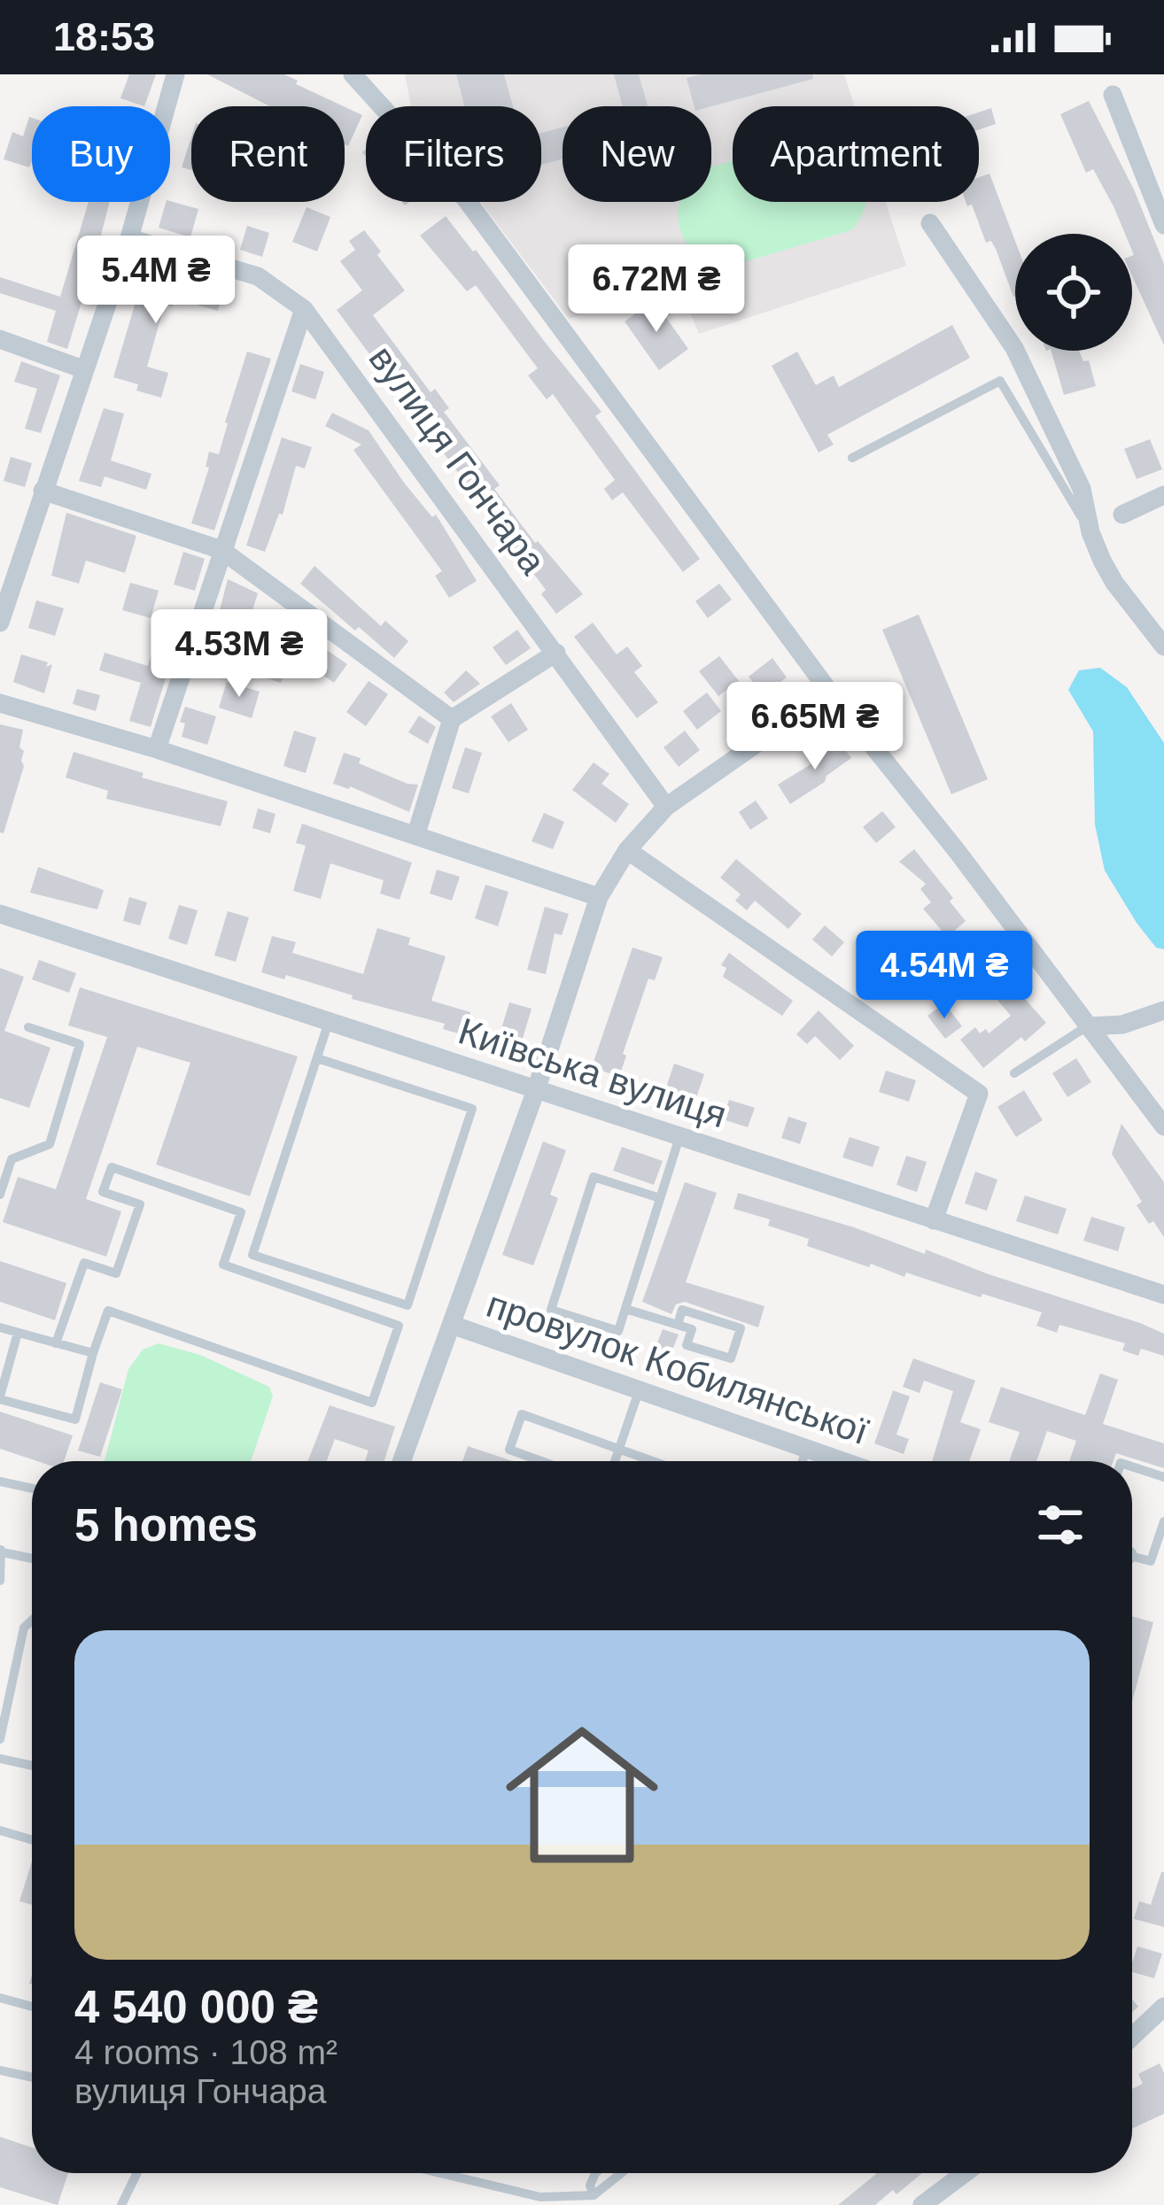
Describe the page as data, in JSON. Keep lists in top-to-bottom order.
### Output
{
  "streets": {
    "street": ["вулиця Гончара", "Київська вулиця", "провулок Кобилянської"]
  },
  "page": {
    "status": "18:53",
    "chip": [
      "Buy",
      "Rent",
      "Filters",
      "New",
      "Apartment"
    ],
    "price": [
      "5.4M ₴",
      "6.72M ₴",
      "4.53M ₴",
      "6.65M ₴",
      "4.54M ₴"
    ],
    "heading": "5 homes",
    "list": [
      {
        "name": "4 540 000 ₴",
        "note": "4 rooms · 108 m² · вулиця Гончара"
      }
    ]
  }
}
